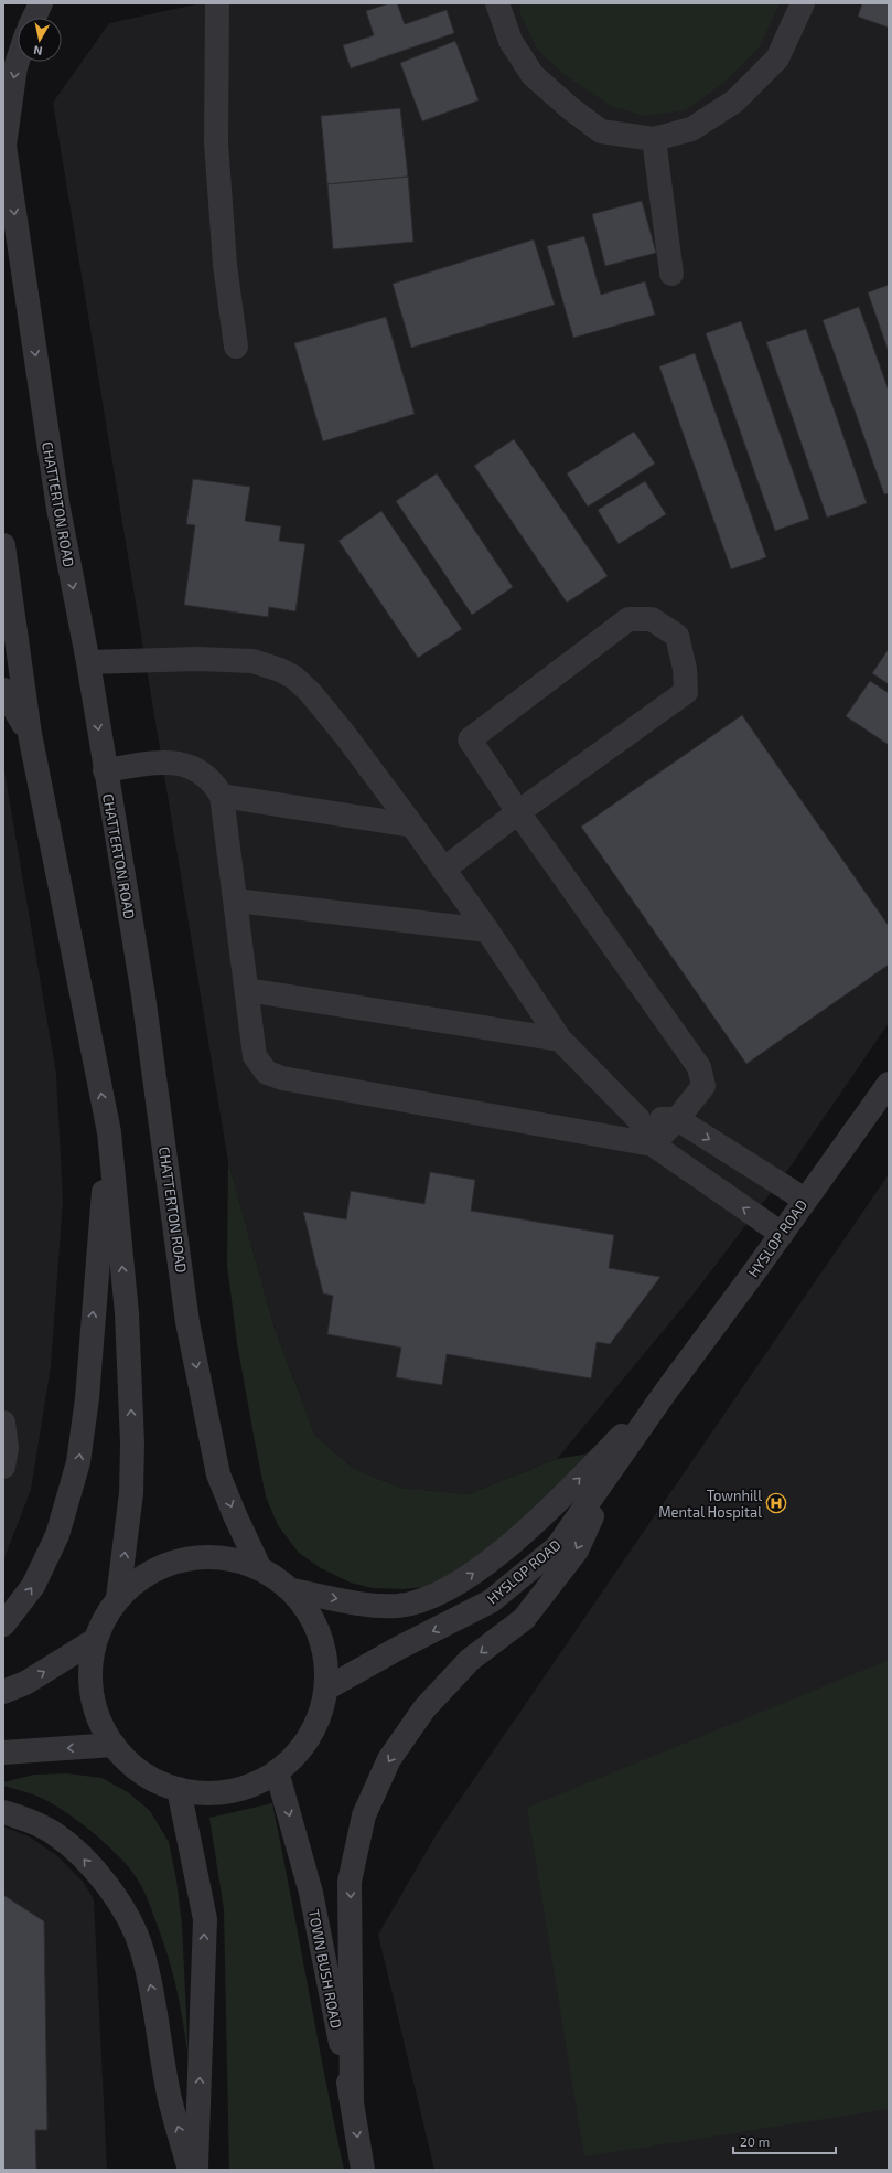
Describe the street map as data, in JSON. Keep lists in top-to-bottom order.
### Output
{
  "streets": {
    "street": ["CHATTERTON ROAD", "HYSLOP ROAD", "TOWN BUSH ROAD"]
  },
  "places": {
    "hospital": ["Townhill Mental Hospital"]
  },
  "scale_bar": "20 m",
  "north": "bottom"
}
